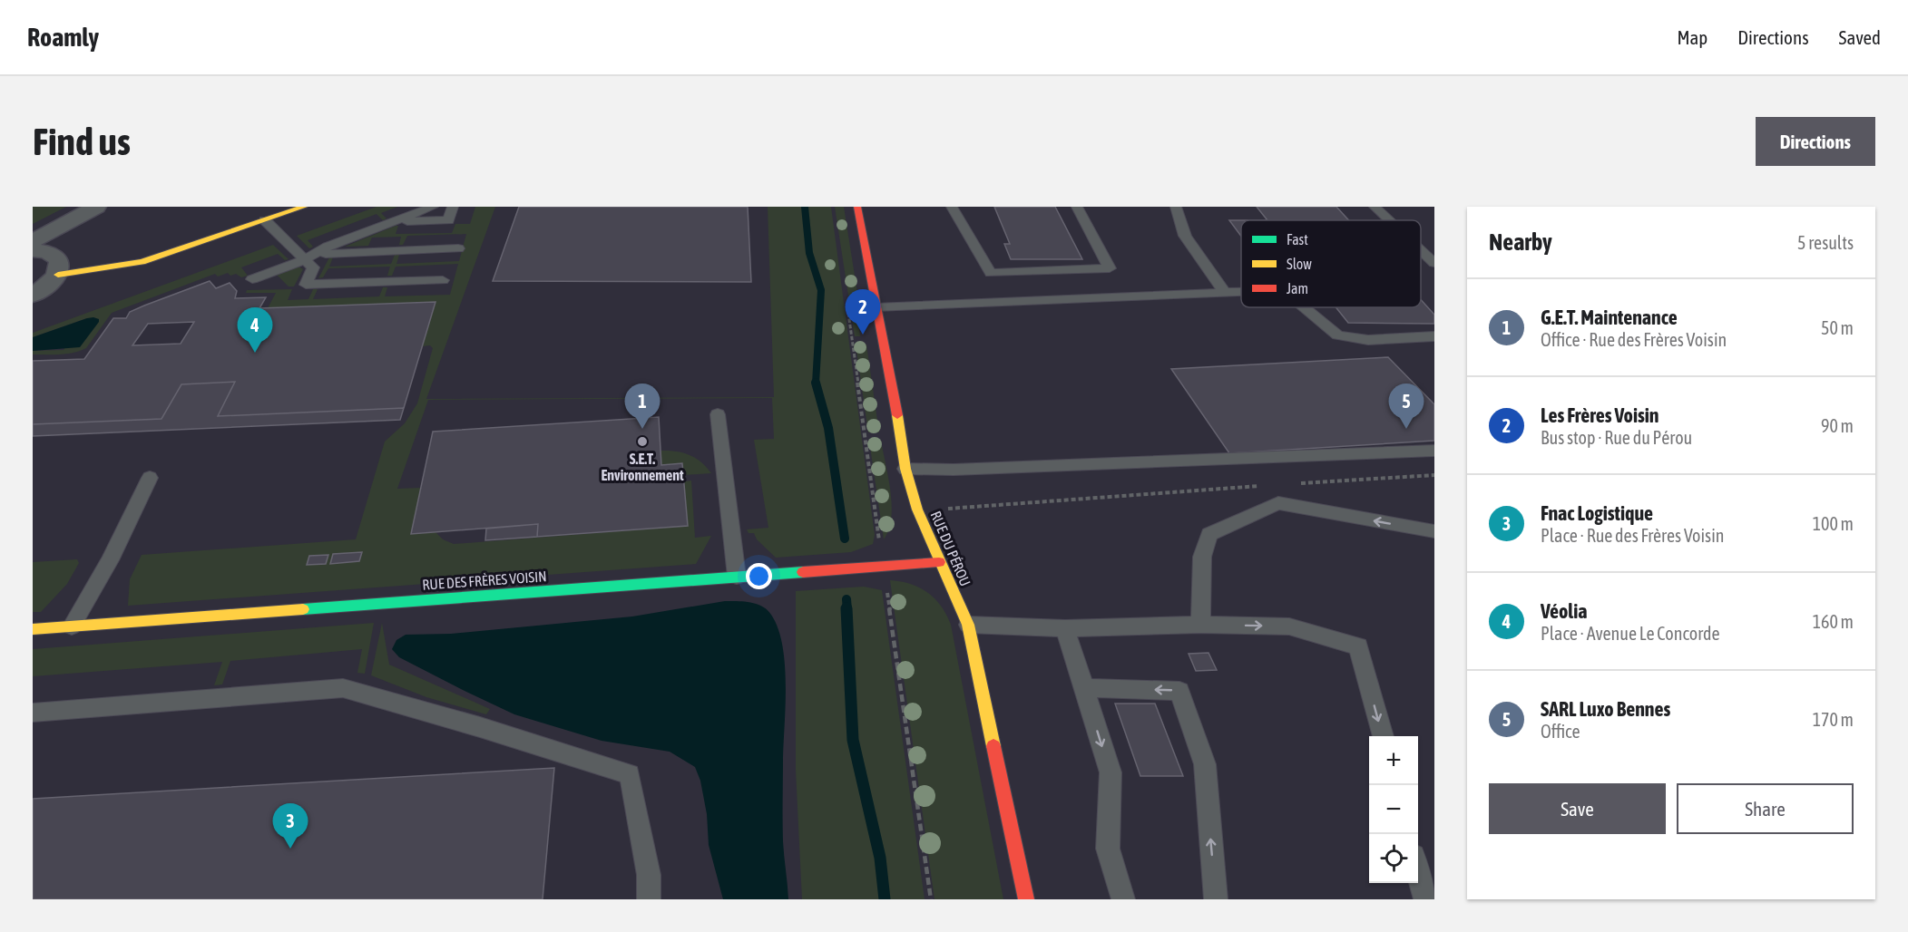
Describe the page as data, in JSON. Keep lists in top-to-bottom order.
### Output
{
  "streets": {
    "street": ["RUE DU PÉROU", "RUE DES FRÈRES VOISIN"]
  },
  "crossings": [
    ["RUE DU PÉROU", "RUE DES FRÈRES VOISIN"]
  ],
  "places": ["S.E.T. Environnement"],
  "legend": ["Fast", "Slow", "Jam"],
  "page": {
    "header": "Roamly",
    "nav": ["Map", "Directions", "Saved"],
    "buttons": [
      "Directions",
      ["Save", "Share"]
    ],
    "title": "Find us",
    "heading": ["Nearby", "5 results"],
    "list": [
      {
        "mark": "1",
        "name": "G.E.T. Maintenance",
        "note": "Office · Rue des Frères Voisin",
        "value": "50 m"
      },
      {
        "mark": "2",
        "name": "Les Frères Voisin",
        "note": "Bus stop · Rue du Pérou",
        "value": "90 m"
      },
      {
        "mark": "3",
        "name": "Fnac Logistique",
        "note": "Place · Rue des Frères Voisin",
        "value": "100 m"
      },
      {
        "mark": "4",
        "name": "Véolia",
        "note": "Place · Avenue Le Concorde",
        "value": "160 m"
      },
      {
        "mark": "5",
        "name": "SARL Luxo Bennes",
        "note": "Office",
        "value": "170 m"
      }
    ],
    "pins": [
      "2",
      "4",
      "1",
      "5",
      "3"
    ],
    "map_buttons": ["+", "−"]
  }
}
